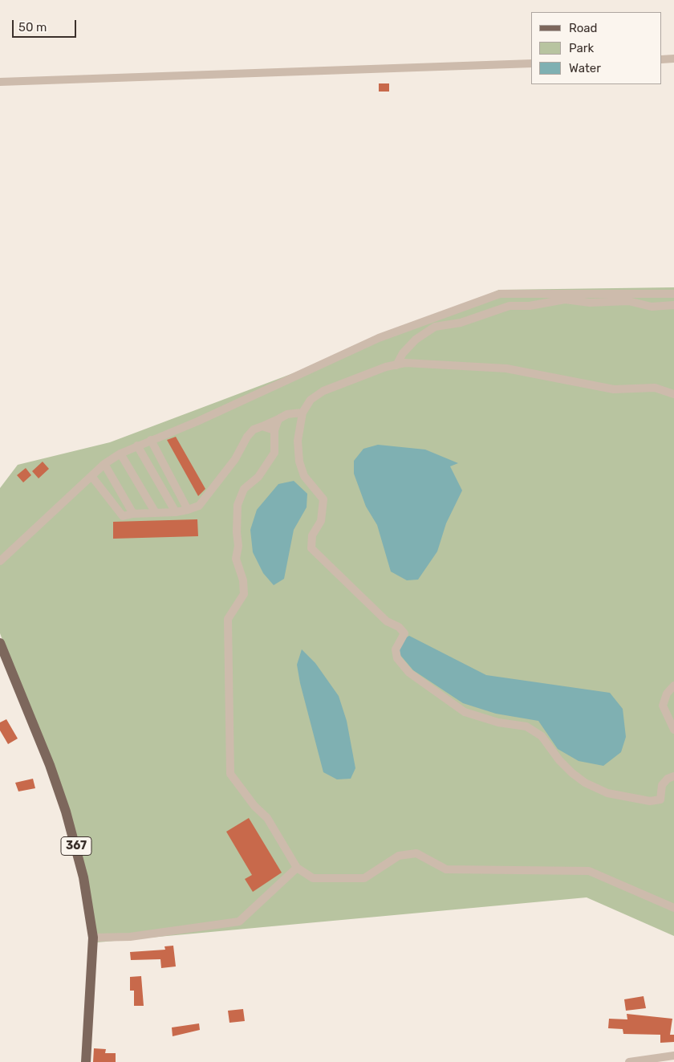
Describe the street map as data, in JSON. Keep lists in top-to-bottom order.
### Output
{
  "streets": {
    "main road": ["367"]
  },
  "legend": ["Road", "Park", "Water"],
  "scale_bar": "50 m"
}
